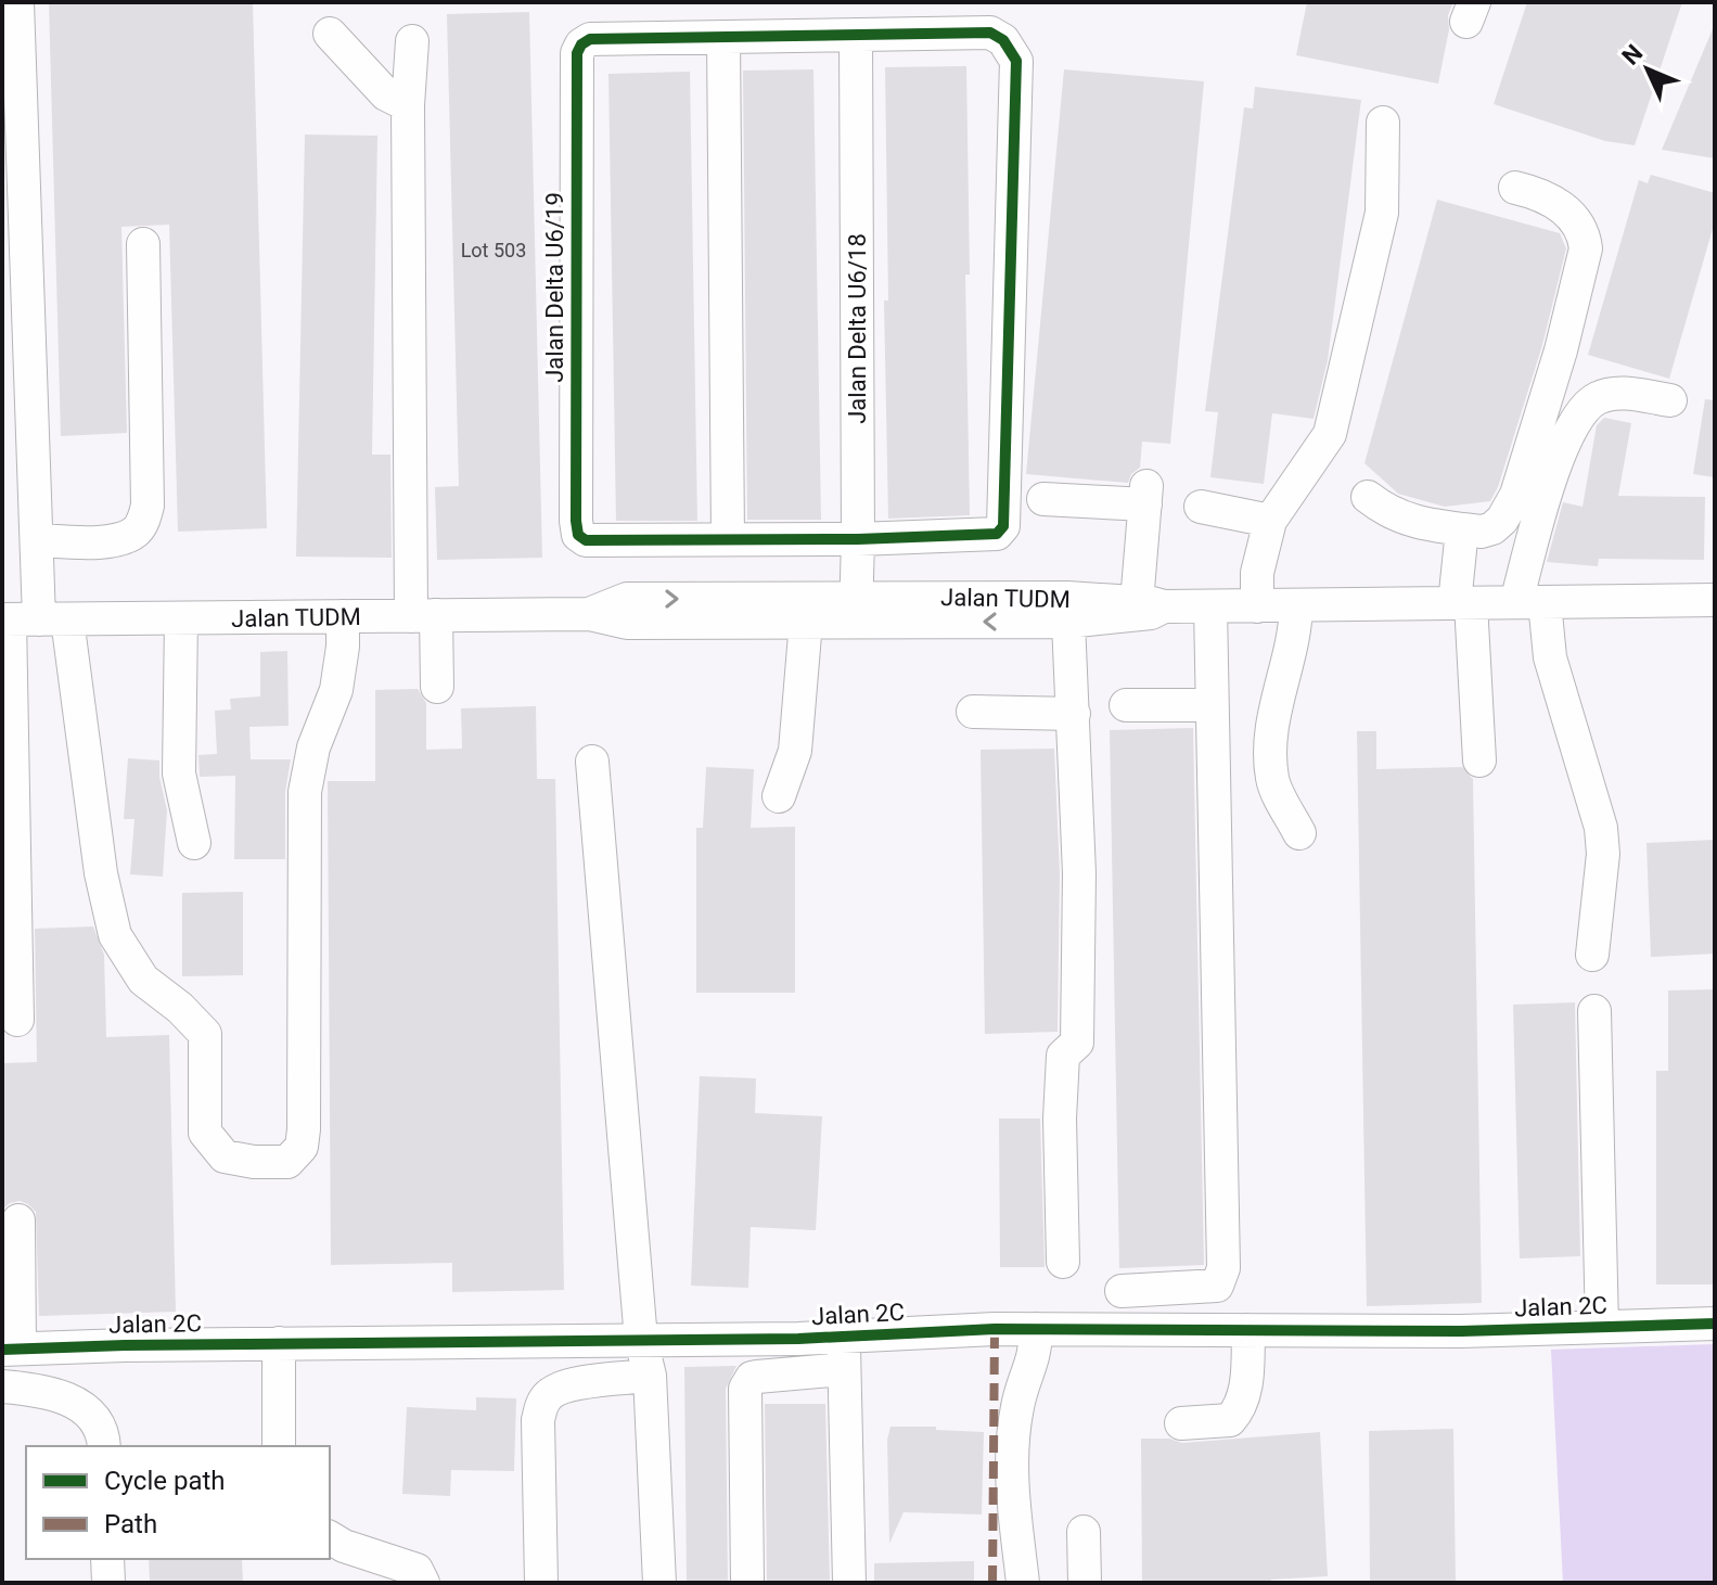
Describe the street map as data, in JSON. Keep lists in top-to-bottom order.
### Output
{
  "streets": {
    "street": [
      "Jalan Delta U6/19",
      "Jalan Delta U6/18",
      "Jalan TUDM",
      "Jalan 2C"
    ]
  },
  "crossings": [
    ["Jalan Delta U6/18", "Jalan TUDM"]
  ],
  "house_numbers": ["Lot 503"],
  "legend": ["Cycle path", "Path"],
  "north": "top left"
}
